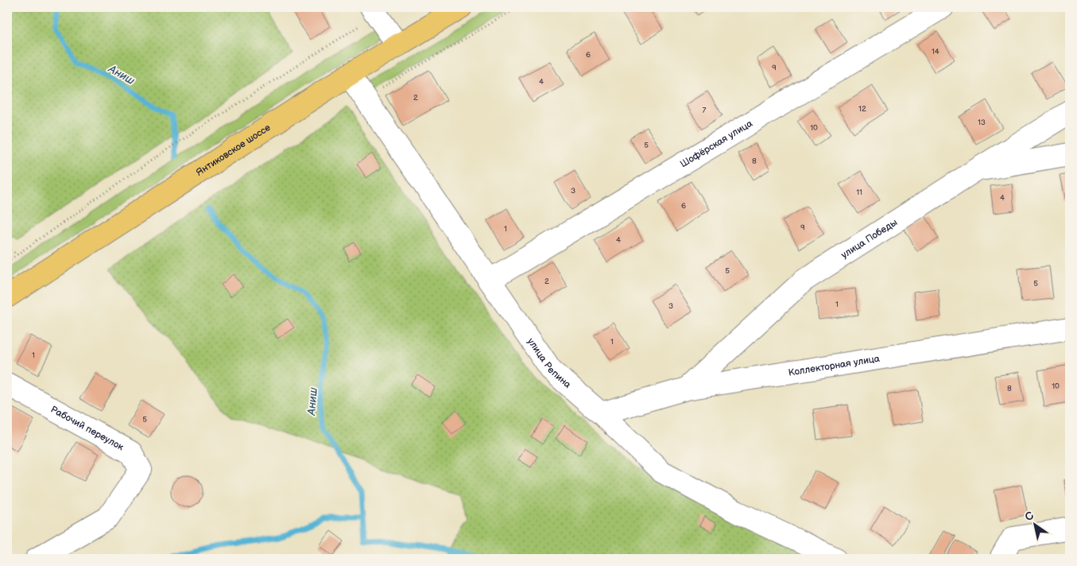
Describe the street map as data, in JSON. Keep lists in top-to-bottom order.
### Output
{
  "streets": {
    "main road": ["Янтиковское шоссе"],
    "street": [
      "Шофёрская улица",
      "улица Победы",
      "улица Репина",
      "Коллекторная улица",
      "Рабочий переулок"
    ]
  },
  "crossings": [
    ["Шофёрская улица", "улица Репина"],
    ["Янтиковское шоссе", "улица Репина"],
    ["улица Победы", "Коллекторная улица"],
    ["улица Репина", "Коллекторная улица"]
  ],
  "water": ["Аниш"],
  "house_numbers": [
    "14",
    "6",
    "9",
    "4",
    "2",
    "12",
    "7",
    "13",
    "10",
    "5",
    "8",
    "3",
    "11",
    "4",
    "6",
    "9",
    "1",
    "4",
    "5",
    "2",
    "5",
    "1",
    "3",
    "1",
    "1",
    "10",
    "8",
    "5"
  ],
  "north": "top left"
}
